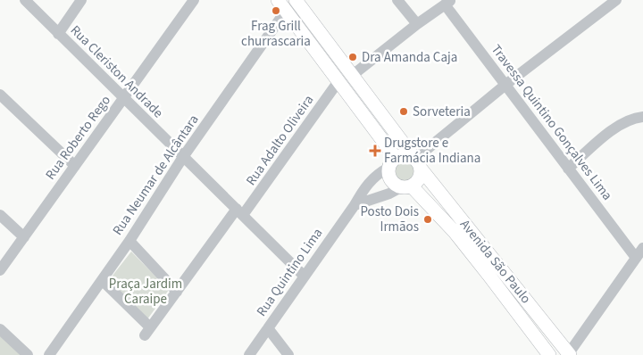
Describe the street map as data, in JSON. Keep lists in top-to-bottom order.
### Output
{
  "streets": {
    "main road": ["Avenida São Paulo"],
    "street": [
      "Rua Cleriston Andrade",
      "Travessa Quintino Gonçalves Lima",
      "Rua Roberto Rego",
      "Rua Adalto Oliveira",
      "Rua Neumar de Alcântara",
      "Rua Quintino Lima"
    ]
  },
  "crossings": [
    ["Rua Cleriston Andrade", "Rua Roberto Rego"],
    ["Rua Cleriston Andrade", "Rua Adalto Oliveira"],
    ["Rua Cleriston Andrade", "Rua Neumar de Alcântara"],
    ["Rua Cleriston Andrade", "Rua Quintino Lima"],
    ["Rua Adalto Oliveira", "Rua Neumar de Alcântara"],
    ["Rua Adalto Oliveira", "Avenida São Paulo"],
    ["Rua Neumar de Alcântara", "Avenida São Paulo"],
    ["Avenida São Paulo", "Rua Quintino Lima"]
  ],
  "parks": ["Praça Jardim Caraipe"],
  "places": {
    "other": [
      "Frag Grill churrascaria",
      "Dra Amanda Caja",
      "Sorveteria",
      "Posto Dois Irmãos"
    ],
    "health": ["Drugstore e Farmácia Indiana"]
  }
}
